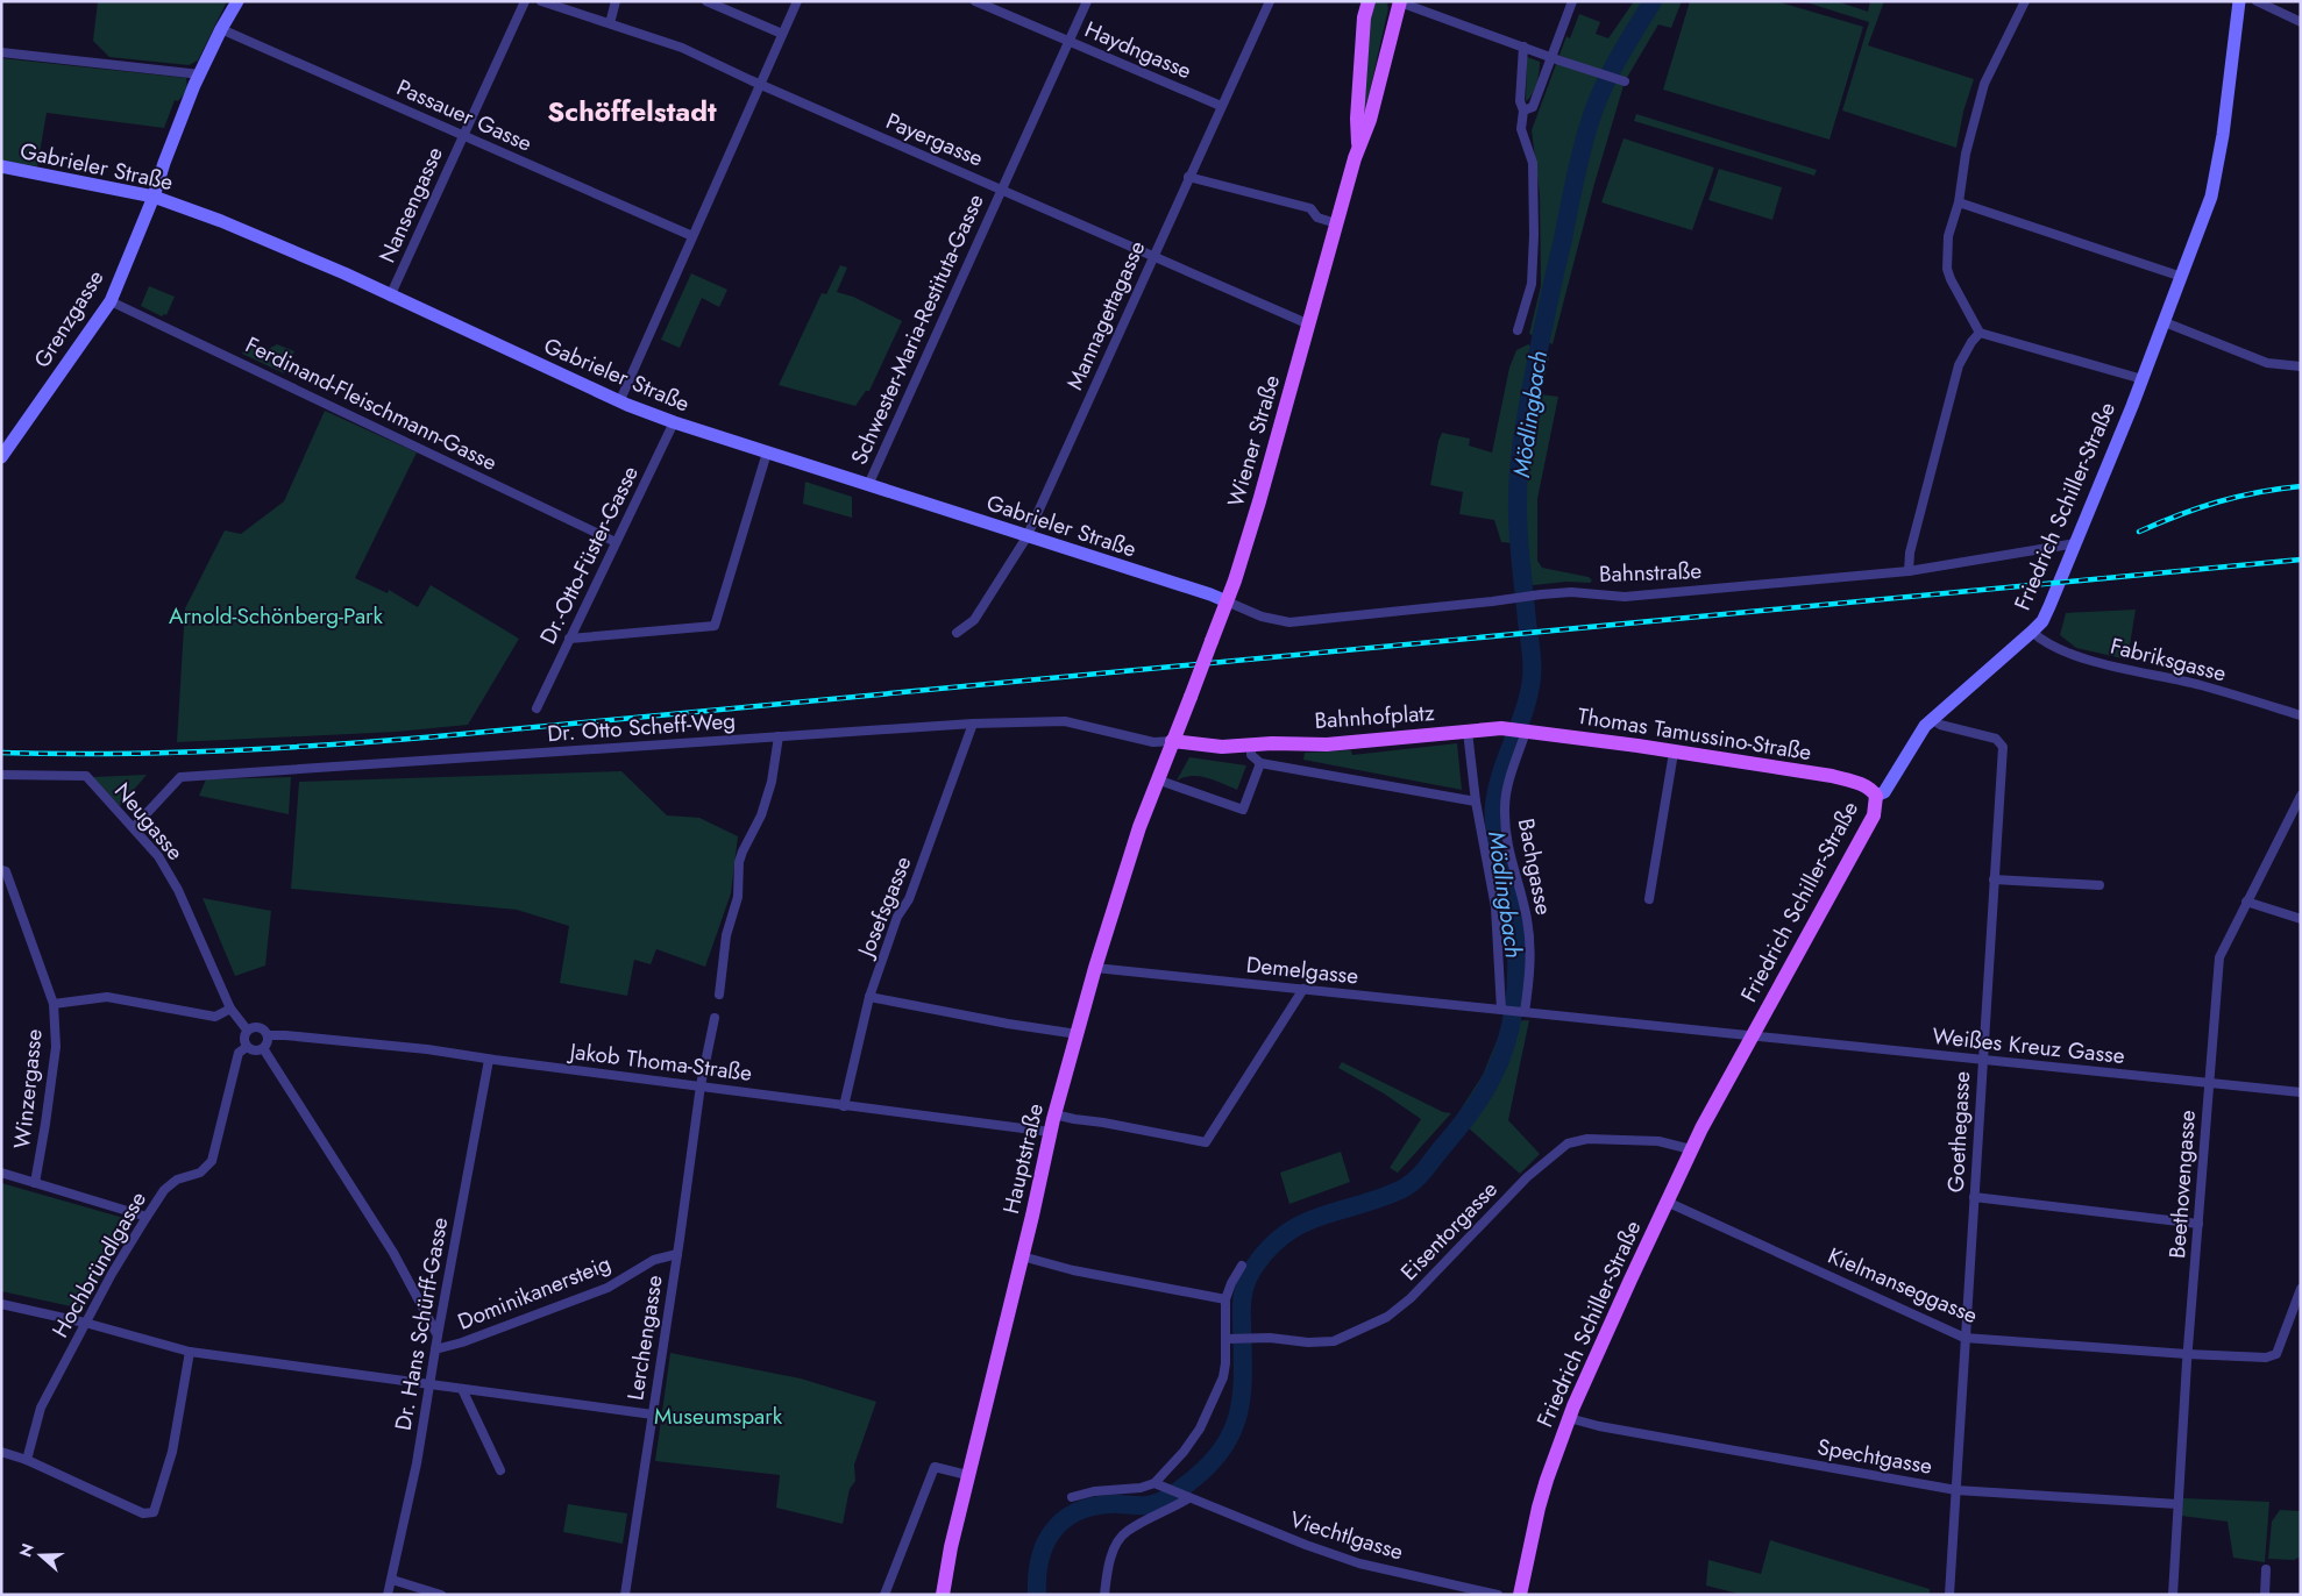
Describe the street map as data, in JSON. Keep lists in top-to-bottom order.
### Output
{
  "streets": {
    "main road": [
      "Wiener Straße",
      "Friedrich Schiller-Straße",
      "Bahnhofplatz",
      "Thomas Tamussino-Straße",
      "Hauptstraße"
    ],
    "street": [
      "Haydngasse",
      "Passauer Gasse",
      "Payergasse",
      "Gabrieler Straße",
      "Nansengasse",
      "Mannagettagasse",
      "Grenzgasse",
      "Schwester-Maria-Restituta-Gasse",
      "Ferdinand-Fleischmann-Gasse",
      "Dr.-Otto-Füster-Gasse",
      "Bahnstraße",
      "Fabriksgasse",
      "Dr. Otto Scheff-Weg",
      "Neugasse",
      "Bachgasse",
      "Josefsgasse",
      "Demelgasse",
      "Weißes Kreuz Gasse",
      "Jakob Thoma-Straße",
      "Winzergasse",
      "Goethegasse",
      "Beethovengasse",
      "Eisentorgasse",
      "Hochbründlgasse",
      "Kielmanseggasse",
      "Dominikanersteig",
      "Dr. Hans Schürff-Gasse",
      "Lerchengasse",
      "Spechtgasse",
      "Viechtlgasse"
    ]
  },
  "crossings": [
    ["Haydngasse", "Mannagettagasse"],
    ["Haydngasse", "Schwester-Maria-Restituta-Gasse"],
    ["Passauer Gasse", "Nansengasse"],
    ["Passauer Gasse", "Grenzgasse"],
    ["Payergasse", "Mannagettagasse"],
    ["Payergasse", "Schwester-Maria-Restituta-Gasse"],
    ["Payergasse", "Wiener Straße"],
    ["Gabrieler Straße", "Nansengasse"],
    ["Gabrieler Straße", "Mannagettagasse"],
    ["Gabrieler Straße", "Grenzgasse"],
    ["Gabrieler Straße", "Schwester-Maria-Restituta-Gasse"],
    ["Gabrieler Straße", "Wiener Straße"],
    ["Gabrieler Straße", "Dr.-Otto-Füster-Gasse"],
    ["Gabrieler Straße", "Bahnstraße"],
    ["Grenzgasse", "Ferdinand-Fleischmann-Gasse"],
    ["Ferdinand-Fleischmann-Gasse", "Dr.-Otto-Füster-Gasse"],
    ["Wiener Straße", "Bahnstraße"],
    ["Wiener Straße", "Bahnhofplatz"],
    ["Wiener Straße", "Dr. Otto Scheff-Weg"],
    ["Wiener Straße", "Hauptstraße"],
    ["Friedrich Schiller-Straße", "Bahnstraße"],
    ["Friedrich Schiller-Straße", "Fabriksgasse"],
    ["Friedrich Schiller-Straße", "Thomas Tamussino-Straße"],
    ["Friedrich Schiller-Straße", "Weißes Kreuz Gasse"],
    ["Friedrich Schiller-Straße", "Goethegasse"],
    ["Friedrich Schiller-Straße", "Eisentorgasse"],
    ["Friedrich Schiller-Straße", "Kielmanseggasse"],
    ["Friedrich Schiller-Straße", "Spechtgasse"],
    ["Bahnhofplatz", "Dr. Otto Scheff-Weg"],
    ["Bahnhofplatz", "Thomas Tamussino-Straße"],
    ["Bahnhofplatz", "Hauptstraße"],
    ["Dr. Otto Scheff-Weg", "Neugasse"],
    ["Dr. Otto Scheff-Weg", "Josefsgasse"],
    ["Dr. Otto Scheff-Weg", "Hauptstraße"],
    ["Thomas Tamussino-Straße", "Bachgasse"],
    ["Neugasse", "Jakob Thoma-Straße"],
    ["Neugasse", "Hochbründlgasse"],
    ["Bachgasse", "Demelgasse"],
    ["Josefsgasse", "Jakob Thoma-Straße"],
    ["Demelgasse", "Hauptstraße"],
    ["Weißes Kreuz Gasse", "Goethegasse"],
    ["Weißes Kreuz Gasse", "Beethovengasse"],
    ["Jakob Thoma-Straße", "Hauptstraße"],
    ["Jakob Thoma-Straße", "Hochbründlgasse"],
    ["Jakob Thoma-Straße", "Dr. Hans Schürff-Gasse"],
    ["Jakob Thoma-Straße", "Lerchengasse"],
    ["Goethegasse", "Kielmanseggasse"],
    ["Goethegasse", "Spechtgasse"],
    ["Beethovengasse", "Kielmanseggasse"],
    ["Beethovengasse", "Spechtgasse"],
    ["Dominikanersteig", "Dr. Hans Schürff-Gasse"],
    ["Dominikanersteig", "Lerchengasse"]
  ],
  "districts": ["Schöffelstadt"],
  "water": ["Mödlingbach"],
  "parks": ["Arnold-Schönberg-Park", "Museumspark"],
  "north": "left"
}
